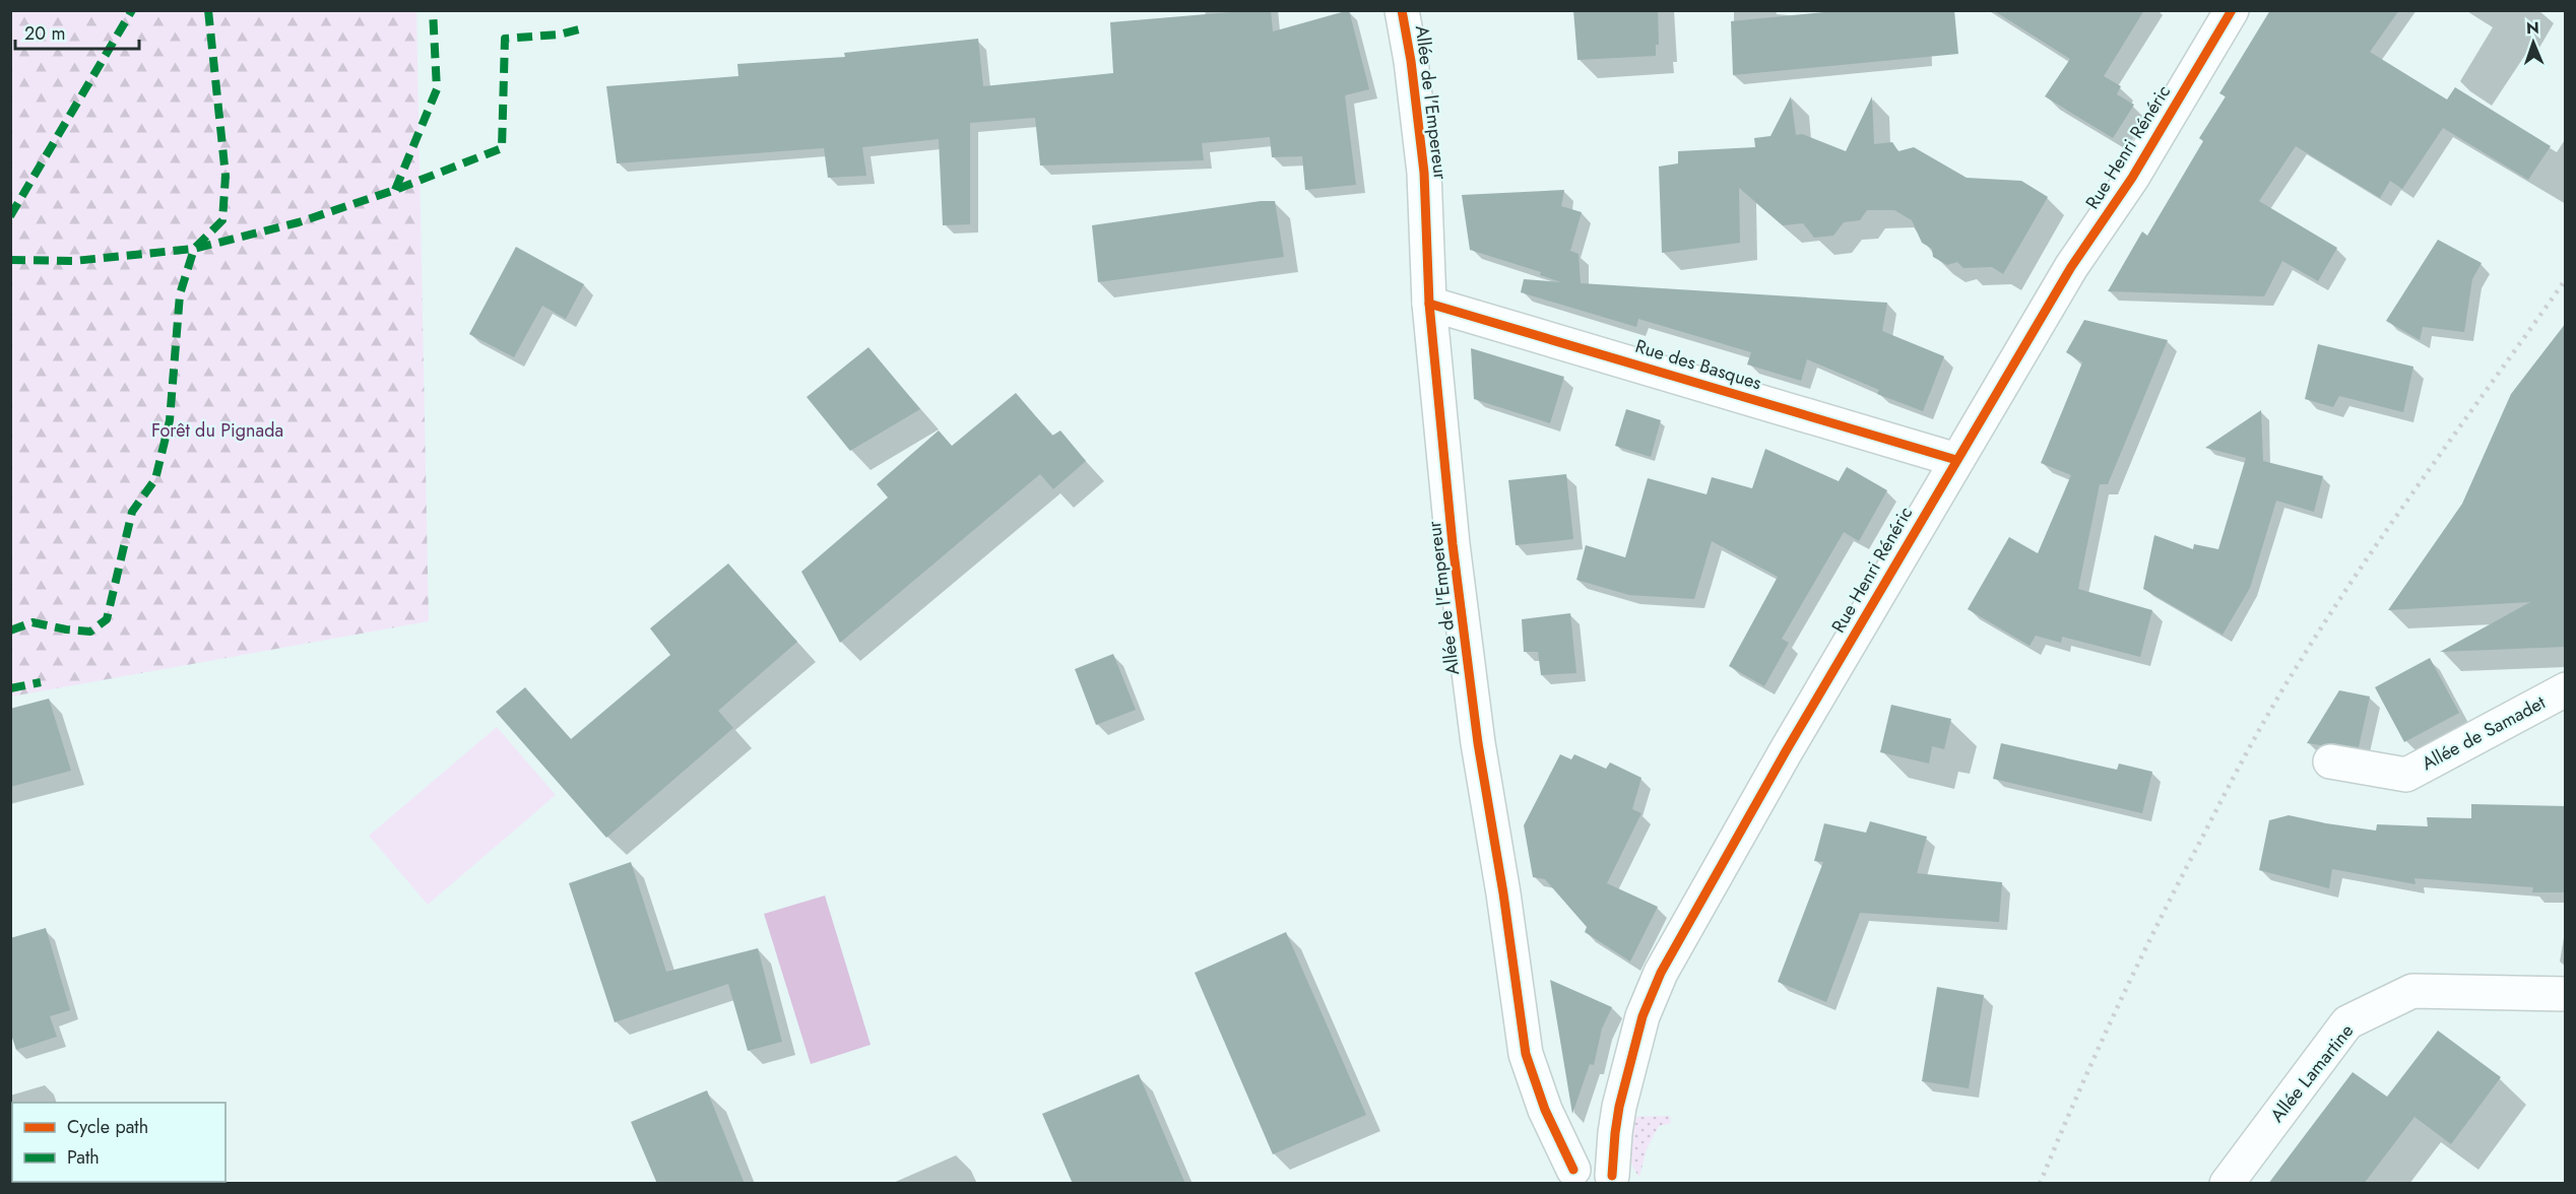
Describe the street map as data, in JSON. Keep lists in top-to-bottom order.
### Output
{
  "streets": {
    "street": [
      "Allée de l'Empereur",
      "Rue Henri Rénéric",
      "Rue des Basques",
      "Allée de Samadet",
      "Allée Lamartine"
    ]
  },
  "crossings": [
    ["Allée de l'Empereur", "Rue des Basques"],
    ["Rue Henri Rénéric", "Rue des Basques"]
  ],
  "parks": ["Forêt du Pignada"],
  "legend": ["Cycle path", "Path"],
  "scale_bar": "20 m",
  "north": "top"
}
